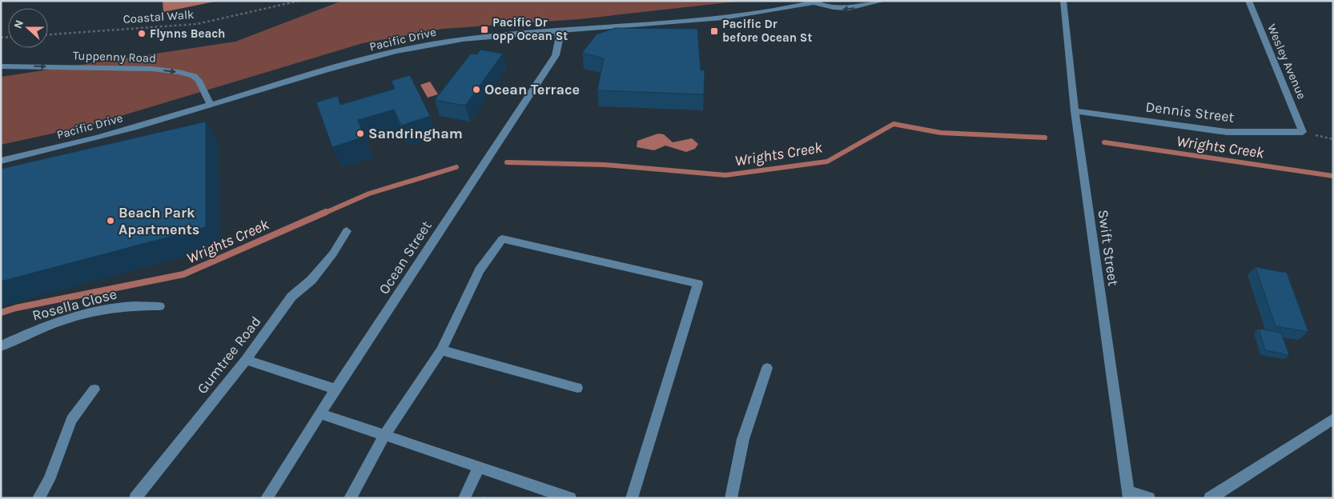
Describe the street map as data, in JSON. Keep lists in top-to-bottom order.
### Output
{
  "streets": {
    "street": [
      "Pacific Drive",
      "Tuppenny Road",
      "Wesley Avenue",
      "Dennis Street",
      "Swift Street",
      "Ocean Street",
      "Rosella Close",
      "Gumtree Road"
    ],
    "path": ["Coastal Walk"]
  },
  "crossings": [
    ["Pacific Drive", "Tuppenny Road"],
    ["Pacific Drive", "Ocean Street"],
    ["Wesley Avenue", "Dennis Street"],
    ["Dennis Street", "Swift Street"]
  ],
  "one_way": ["Tuppenny Road"],
  "water": ["Wrights Creek"],
  "places": {
    "transit": ["Pacific Dr opp Ocean St", "Pacific Dr before Ocean St"],
    "other": [
      "Flynns Beach",
      "Ocean Terrace",
      "Sandringham",
      "Beach Park Apartments"
    ]
  },
  "north": "left"
}
